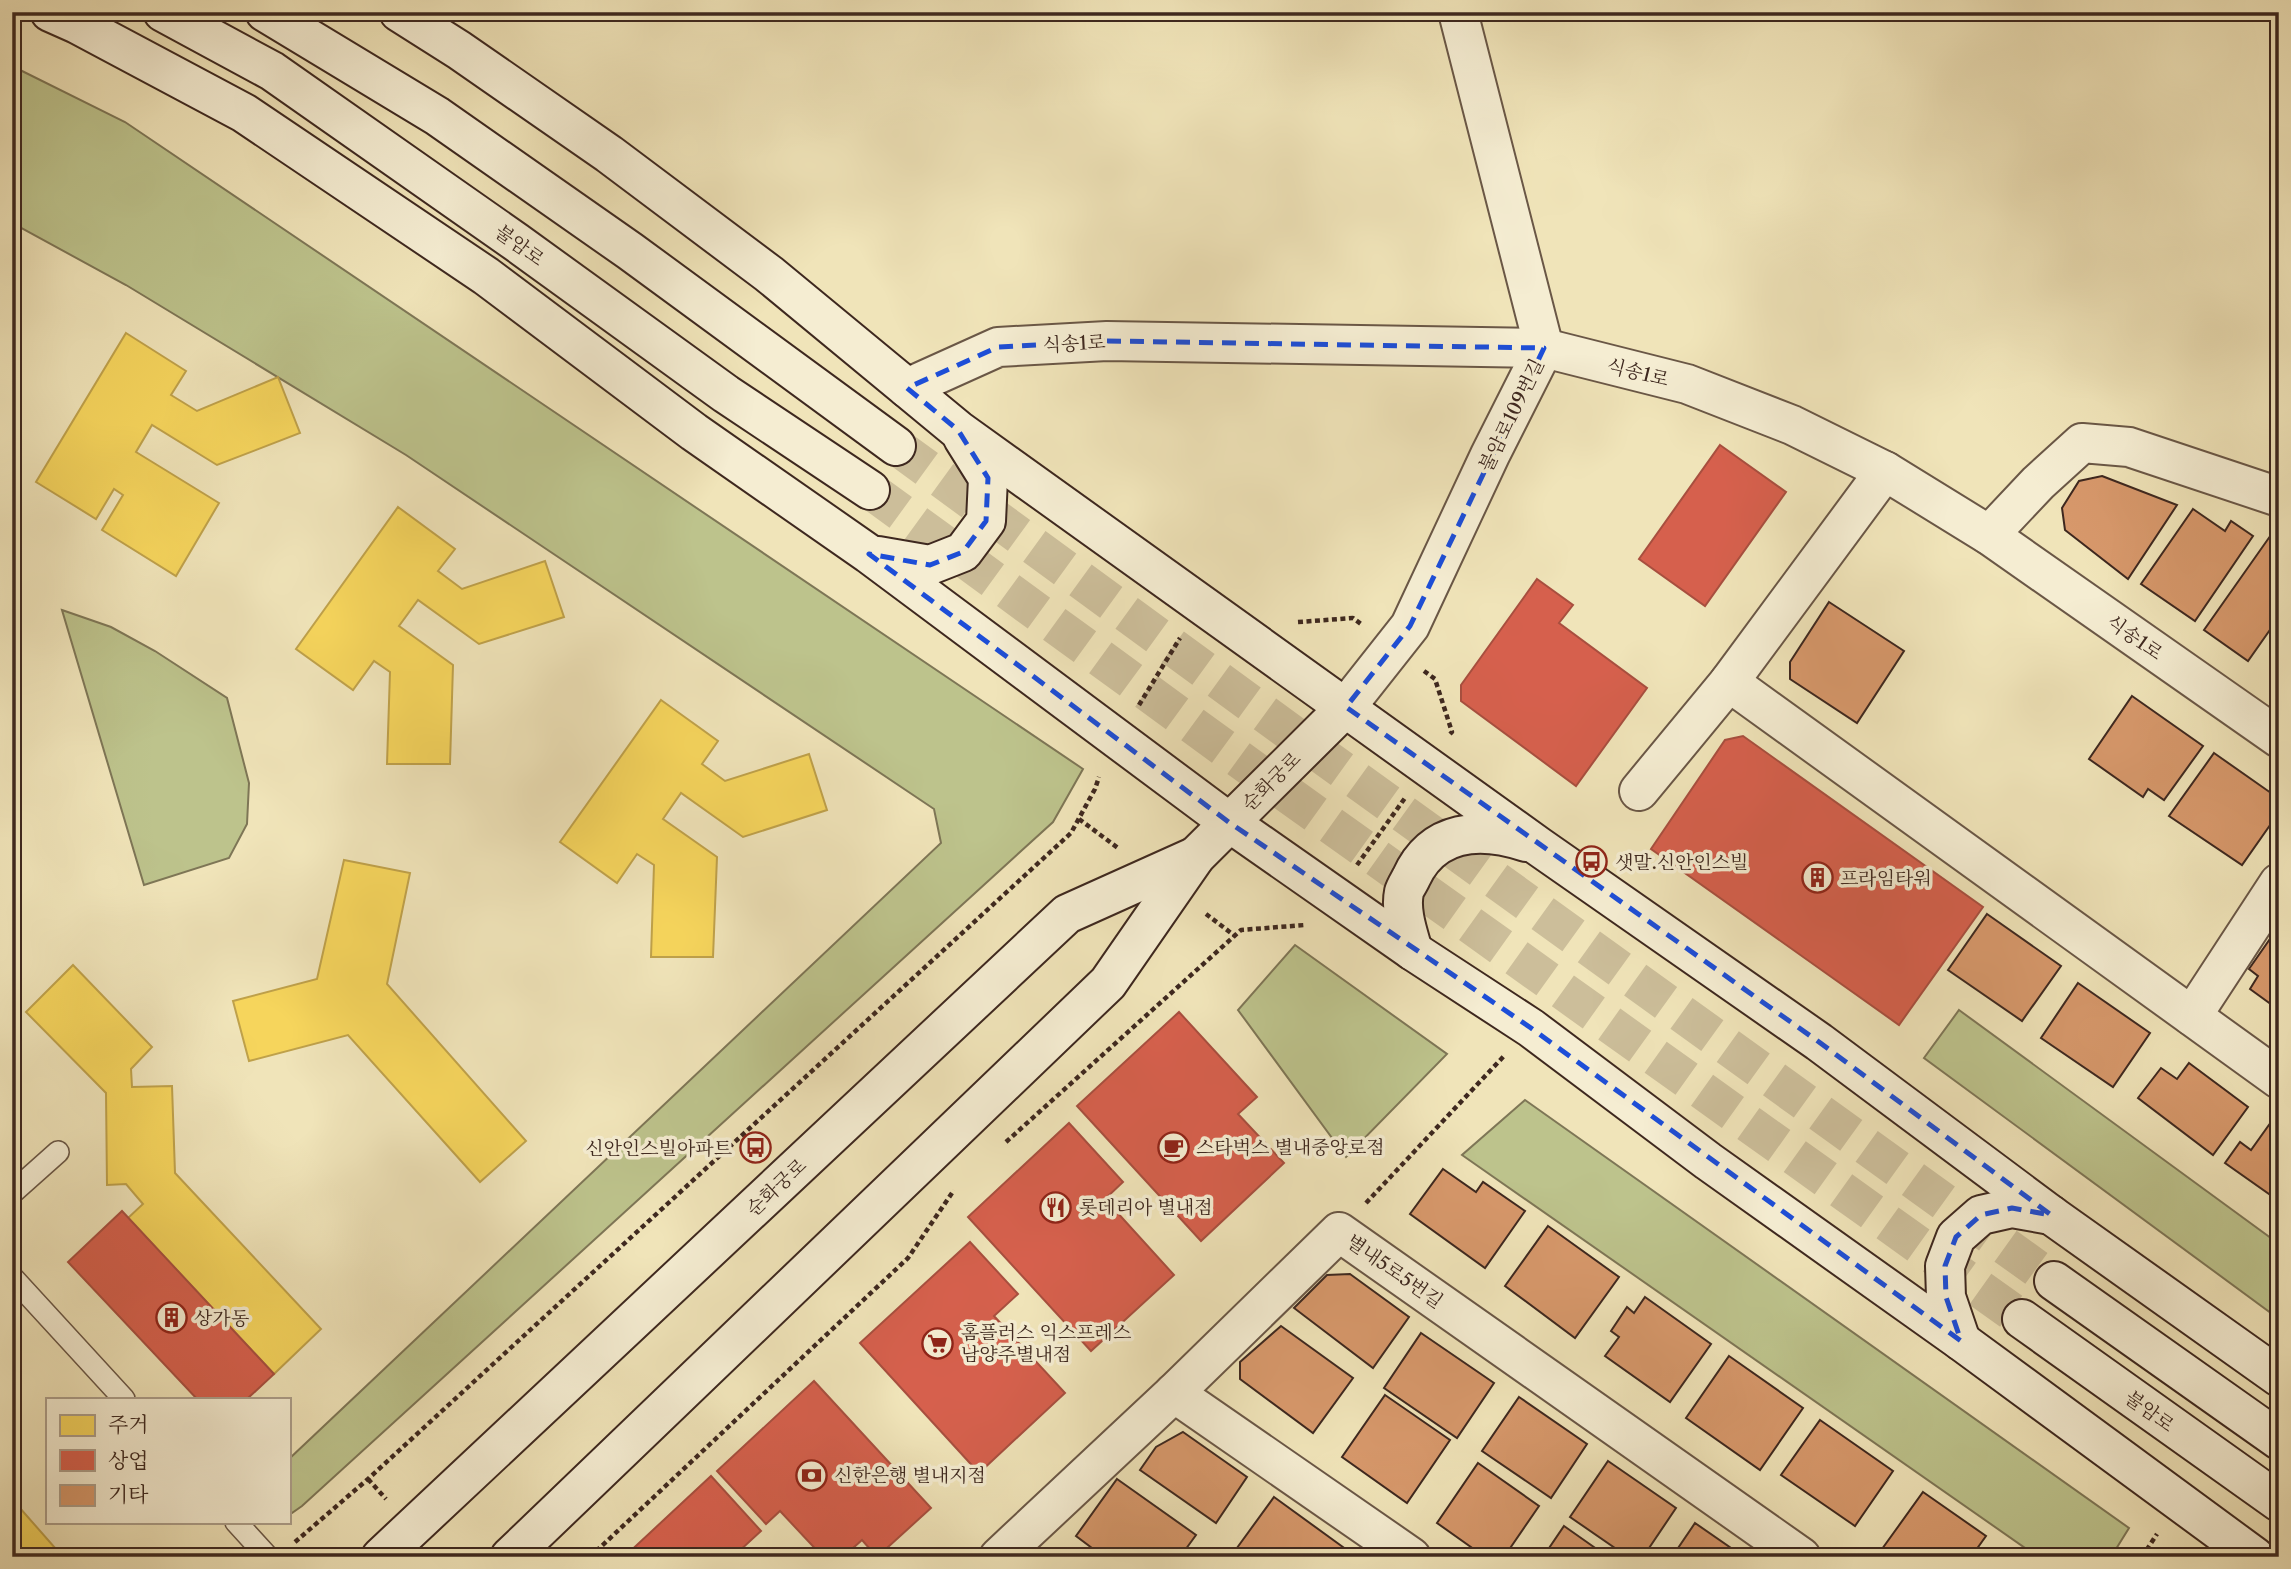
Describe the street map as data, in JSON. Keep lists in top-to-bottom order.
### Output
{
  "streets": {
    "street": [
      "불암로",
      "식송1로",
      "불암로109번길",
      "순화궁로",
      "별내5로5번길"
    ]
  },
  "crossings": [
    ["식송1로", "불암로109번길"],
    ["불암로109번길", "순화궁로"]
  ],
  "places": {
    "bus stop": ["샛말.신안인스빌", "신안인스빌아파트"],
    "building": ["프라임타워", "상가동"],
    "cafe": ["스타벅스 별내중앙로점"],
    "restaurant": ["롯데리아 별내점"],
    "supermarket": ["홈플러스 익스프레스 남양주별내점"],
    "bank": ["신한은행 별내지점"]
  },
  "legend": ["주거", "상업", "기타"]
}
